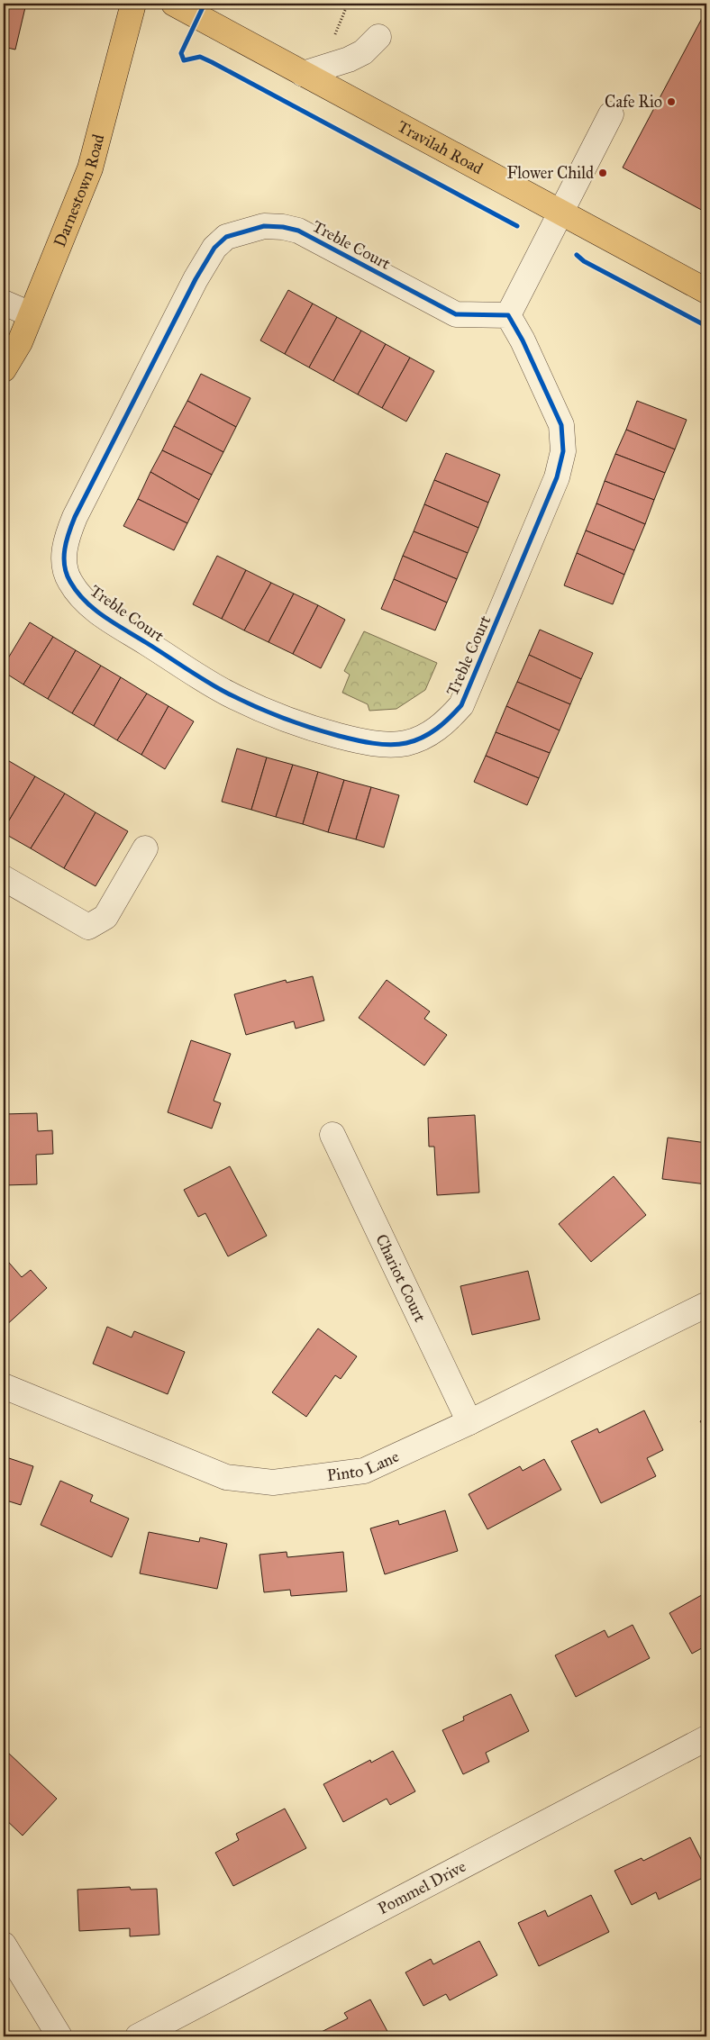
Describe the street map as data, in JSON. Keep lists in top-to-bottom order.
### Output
{
  "streets": {
    "main road": ["Travilah Road", "Darnestown Road"],
    "street": [
      "Treble Court",
      "Chariot Court",
      "Pinto Lane",
      "Pommel Drive"
    ]
  },
  "crossings": [
    ["Chariot Court", "Pinto Lane"]
  ],
  "places": ["Cafe Rio", "Flower Child"]
}
